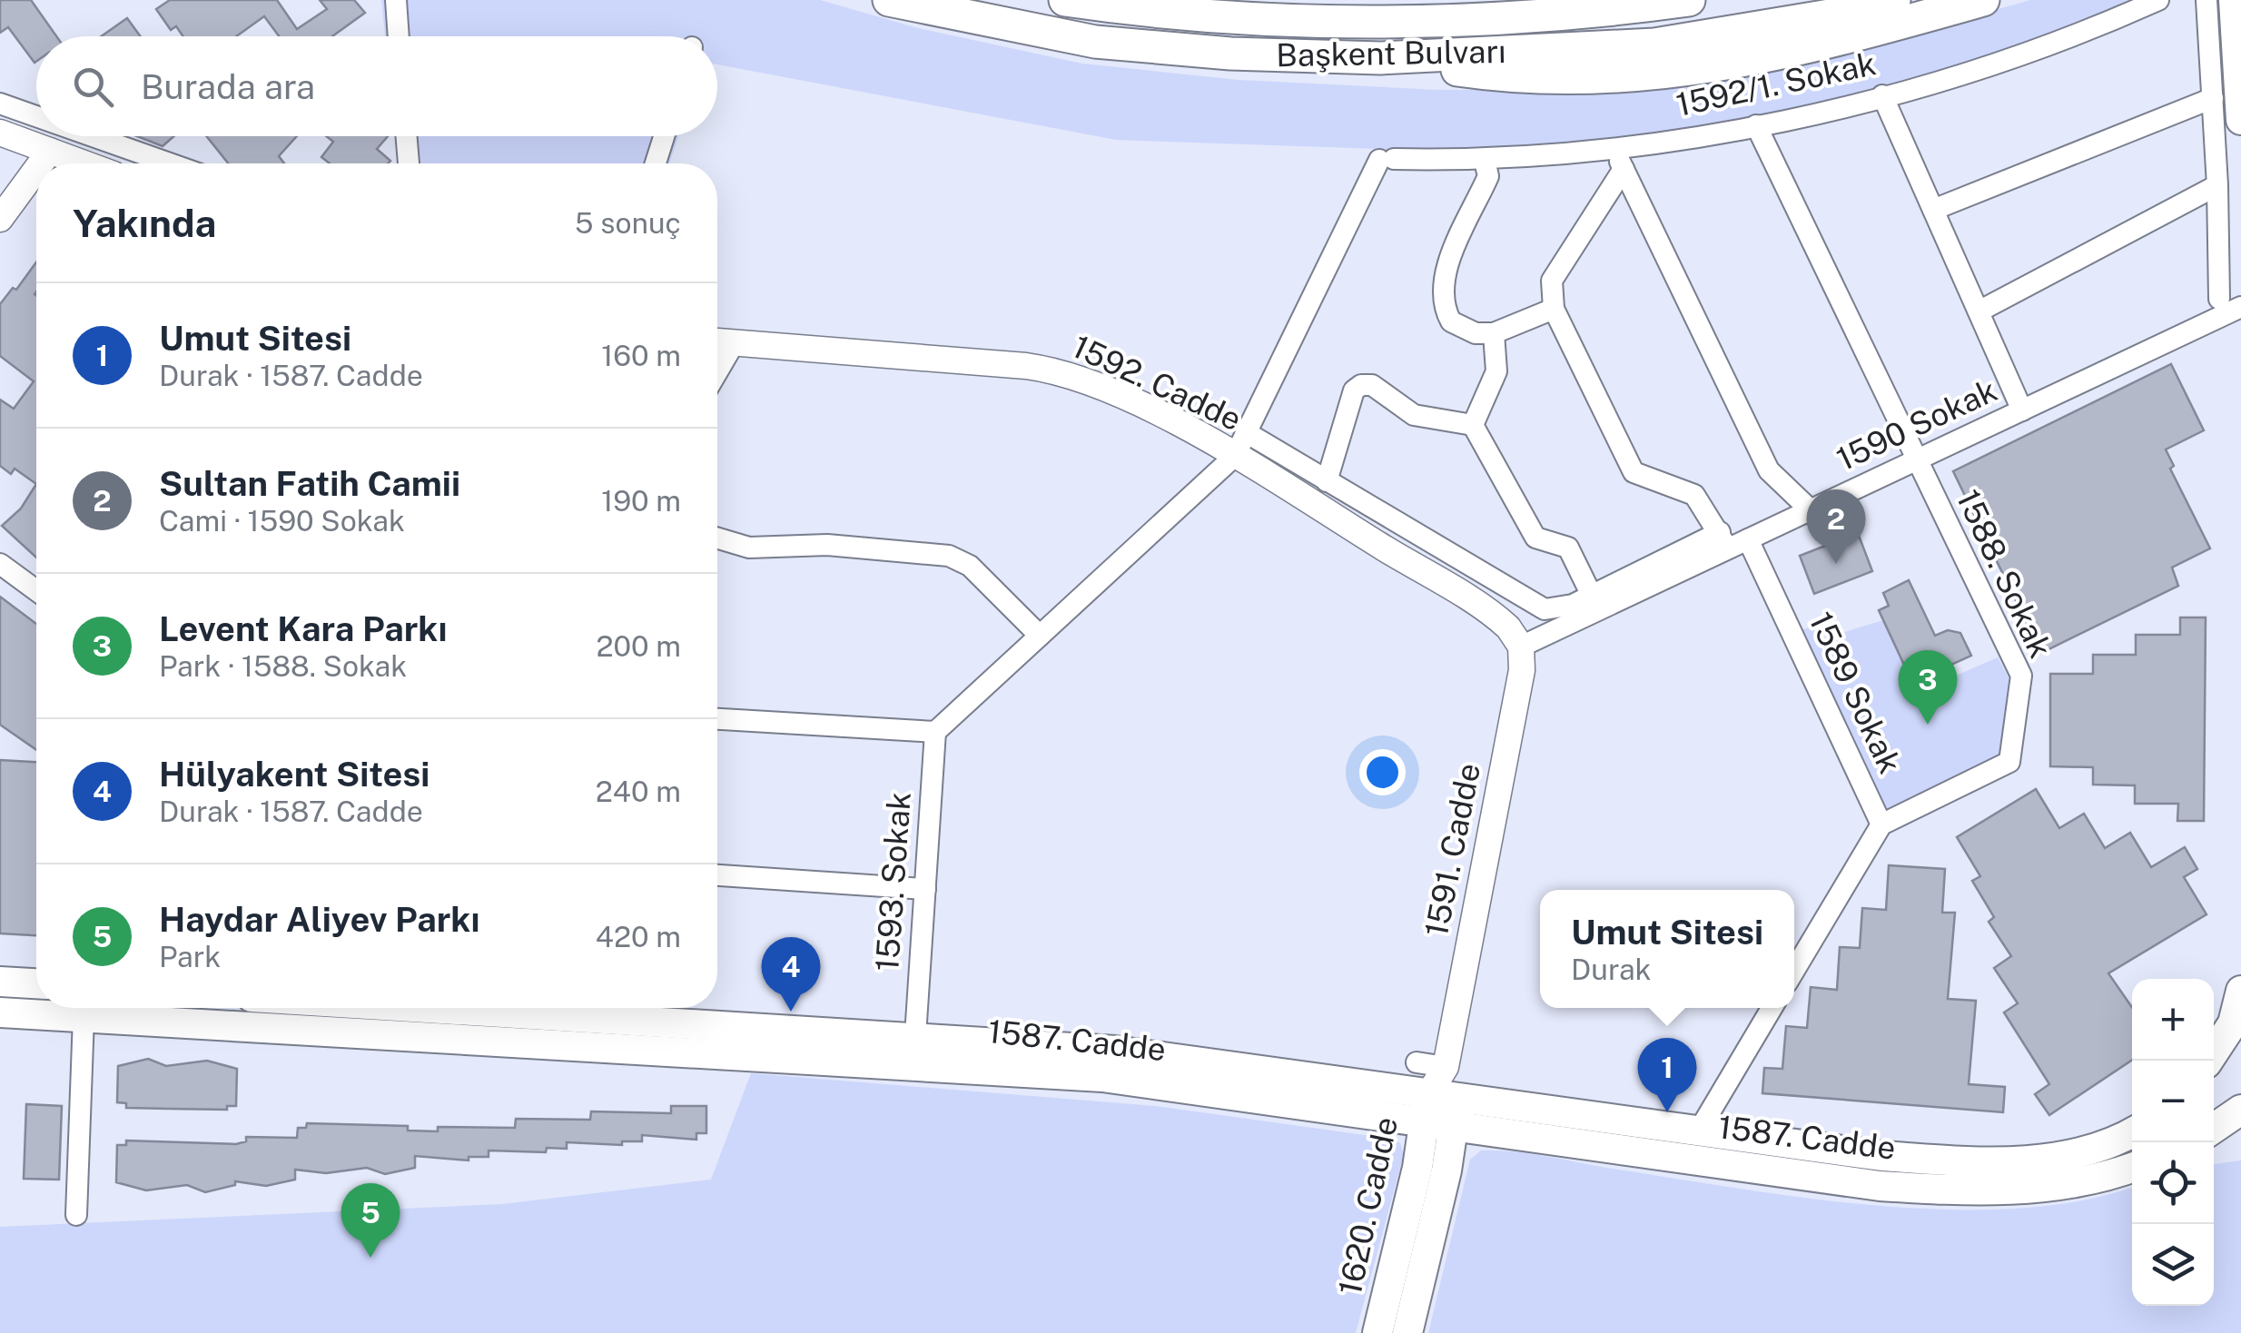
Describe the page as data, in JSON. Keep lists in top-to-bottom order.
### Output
{
  "streets": {
    "main road": ["Başkent Bulvarı", "1587. Cadde", "1620. Cadde"],
    "street": [
      "1592/1. Sokak",
      "1592. Cadde",
      "1590 Sokak",
      "1588. Sokak",
      "1589 Sokak",
      "1591. Cadde",
      "1593. Sokak"
    ]
  },
  "crossings": [
    ["1592/1. Sokak", "1588. Sokak"],
    ["1592. Cadde", "1590 Sokak"],
    ["1592. Cadde", "1591. Cadde"],
    ["1590 Sokak", "1588. Sokak"],
    ["1590 Sokak", "1589 Sokak"],
    ["1590 Sokak", "1591. Cadde"],
    ["1588. Sokak", "1589 Sokak"],
    ["1593. Sokak", "1587. Cadde"],
    ["1587. Cadde", "1620. Cadde"]
  ],
  "page": {
    "search": "Burada ara",
    "heading": ["Yakında", "5 sonuç"],
    "list": [
      {
        "mark": "1",
        "name": "Umut Sitesi",
        "note": "Durak · 1587. Cadde",
        "value": "160 m"
      },
      {
        "mark": "2",
        "name": "Sultan Fatih Camii",
        "note": "Cami · 1590 Sokak",
        "value": "190 m"
      },
      {
        "mark": "3",
        "name": "Levent Kara Parkı",
        "note": "Park · 1588. Sokak",
        "value": "200 m"
      },
      {
        "mark": "4",
        "name": "Hülyakent Sitesi",
        "note": "Durak · 1587. Cadde",
        "value": "240 m"
      },
      {
        "mark": "5",
        "name": "Haydar Aliyev Parkı",
        "note": "Park",
        "value": "420 m"
      }
    ],
    "pins": [
      "2",
      "3",
      "4",
      "1",
      "5"
    ],
    "popup": ["Umut Sitesi", "Durak"],
    "map_buttons": ["+", "−"]
  }
}
